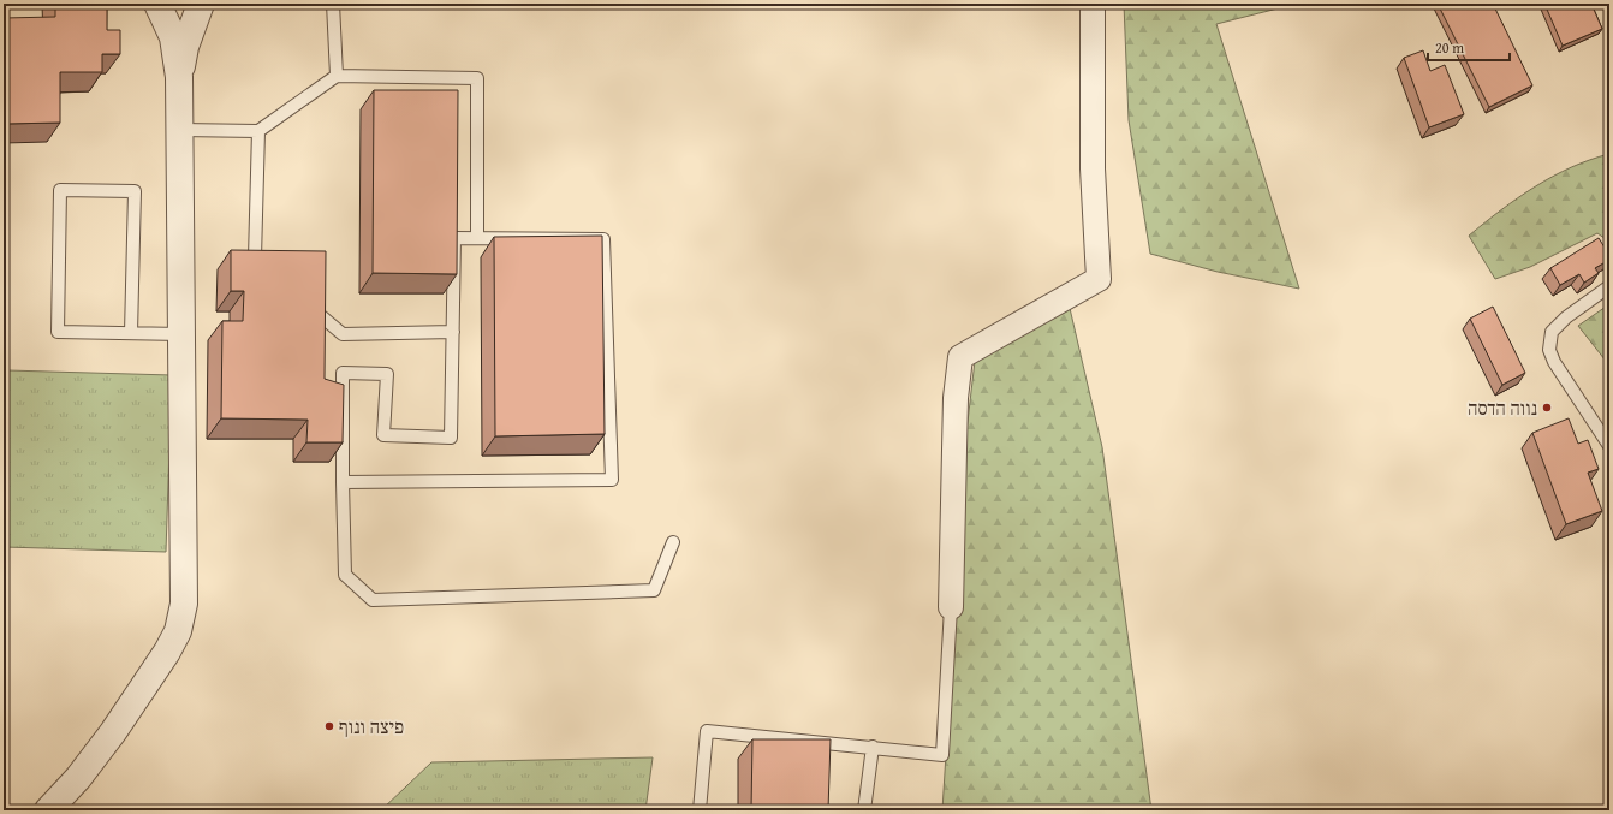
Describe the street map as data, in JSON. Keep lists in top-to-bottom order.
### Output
{
  "places": ["נווה הדסה", "פיצה ונוף"],
  "scale_bar": "20 m"
}
